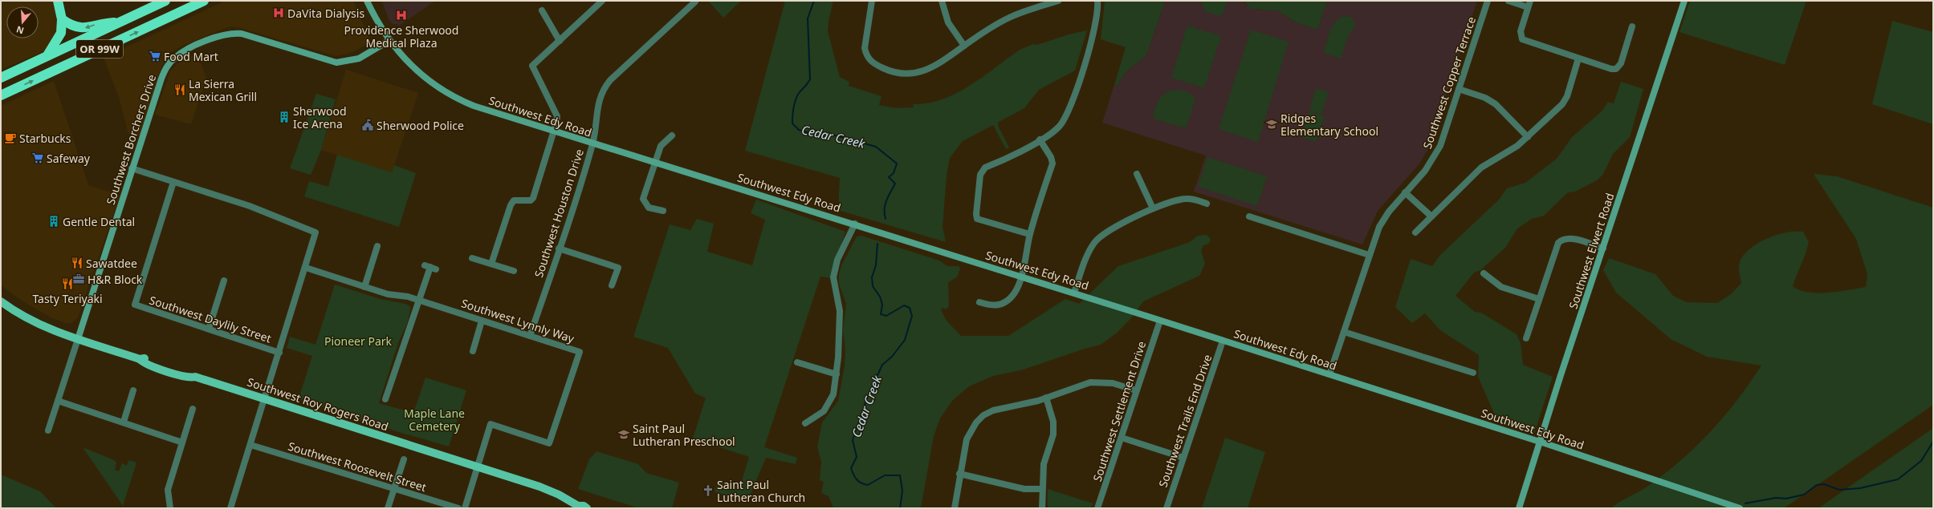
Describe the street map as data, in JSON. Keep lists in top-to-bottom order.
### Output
{
  "streets": {
    "highway": ["OR 99W"],
    "main road": [
      "Southwest Edy Road",
      "Southwest Borchers Drive",
      "Southwest Elwert Road",
      "Southwest Roy Rogers Road"
    ],
    "street": [
      "Southwest Copper Terrace",
      "Southwest Houston Drive",
      "Southwest Daylily Street",
      "Southwest Lynnly Way",
      "Southwest Settlement Drive",
      "Southwest Trails End Drive",
      "Southwest Roosevelt Street"
    ]
  },
  "crossings": [
    ["Southwest Copper Terrace", "Southwest Edy Road"],
    ["Southwest Edy Road", "Southwest Borchers Drive"],
    ["Southwest Edy Road", "Southwest Houston Drive"],
    ["Southwest Edy Road", "Southwest Elwert Road"],
    ["Southwest Edy Road", "Southwest Settlement Drive"],
    ["Southwest Edy Road", "Southwest Trails End Drive"],
    ["Southwest Borchers Drive", "Southwest Roy Rogers Road"],
    ["Southwest Houston Drive", "Southwest Lynnly Way"],
    ["Southwest Lynnly Way", "Southwest Roy Rogers Road"]
  ],
  "water": ["Cedar Creek"],
  "parks": ["Pioneer Park", "Maple Lane Cemetery"],
  "places": {
    "hospital": ["DaVita Dialysis", "Providence Sherwood Medical Plaza"],
    "supermarket": ["Food Mart", "Safeway"],
    "restaurant": ["La Sierra Mexican Grill", "Sawatdee", "Tasty Teriyaki"],
    "building": ["Sherwood Ice Arena", "Gentle Dental"],
    "school or university": ["Ridges Elementary School", "Saint Paul Lutheran Preschool"],
    "public building": ["Sherwood Police"],
    "cafe": ["Starbucks"],
    "office": ["H&R Block"],
    "church": ["Saint Paul Lutheran Church"]
  },
  "north": "bottom"
}
